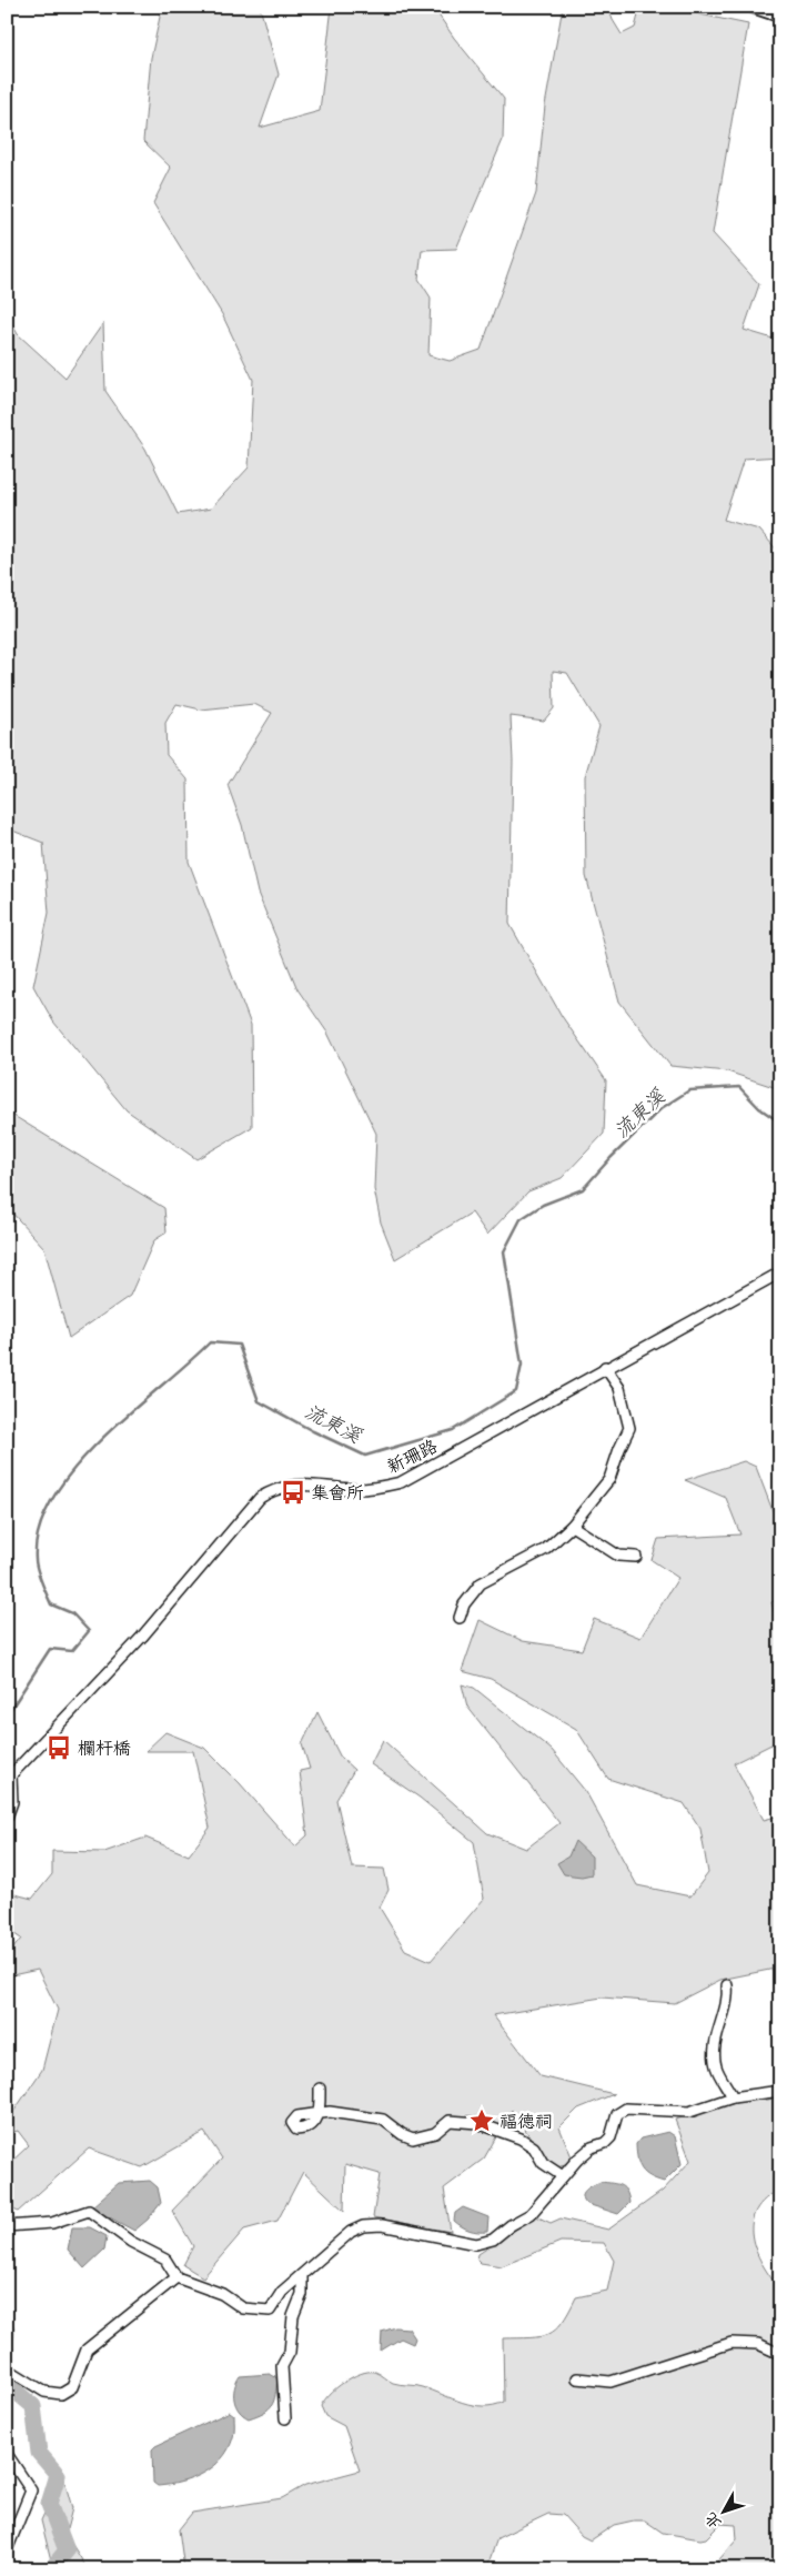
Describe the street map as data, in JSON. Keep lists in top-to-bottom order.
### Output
{
  "streets": {
    "street": ["新珊路"]
  },
  "water": ["流東溪"],
  "places": {
    "bus stop": ["集會所", "欄杆橋"],
    "place": ["福德祠"]
  },
  "north": "bottom left"
}
